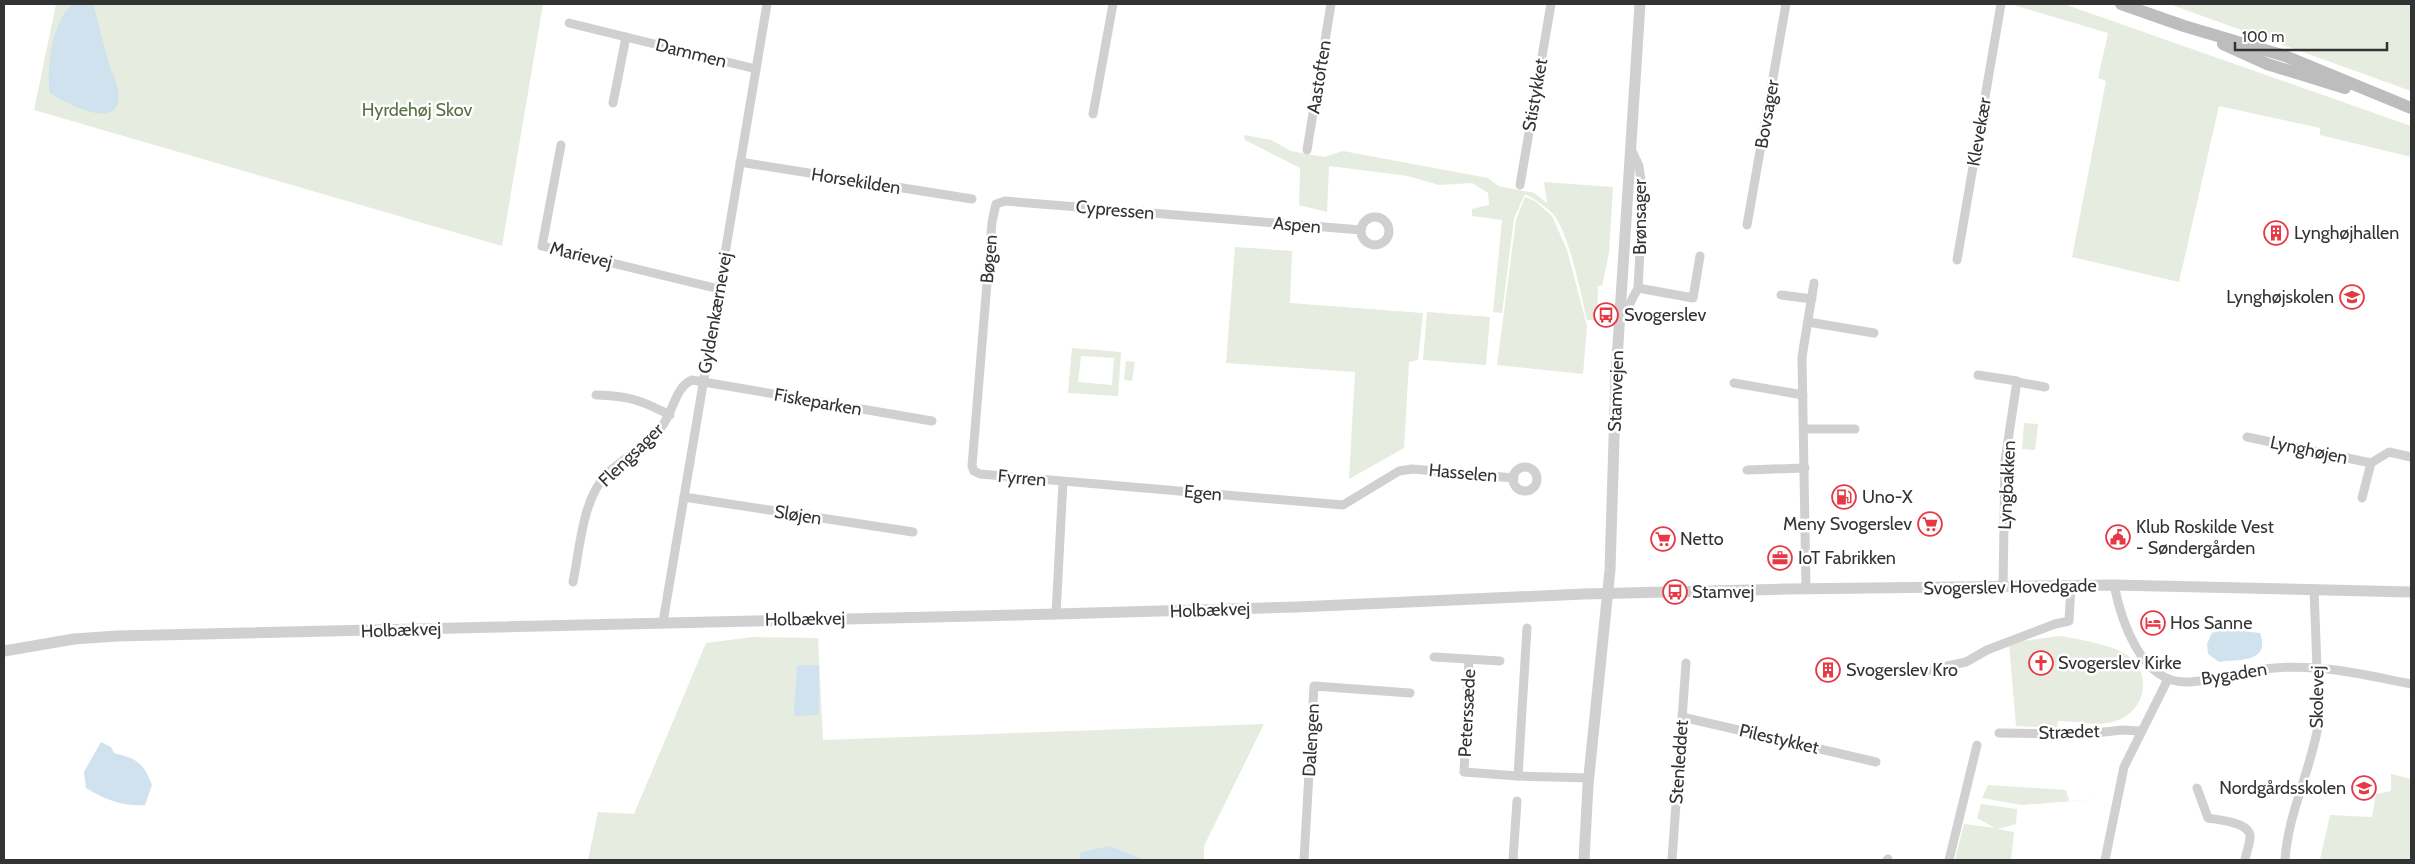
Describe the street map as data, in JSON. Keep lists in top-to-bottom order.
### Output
{
  "streets": {
    "street": [
      "Dammen",
      "Aastoften",
      "Stistykket",
      "Bovsager",
      "Klevekær",
      "Horsekilden",
      "Cypressen",
      "Brønsager",
      "Aspen",
      "Marievej",
      "Bøgen",
      "Gyldenkærnevej",
      "Stamvejen",
      "Fiskeparken",
      "Lynghøjen",
      "Flengsager",
      "Hasselen",
      "Fyrren",
      "Lyngbakken",
      "Egen",
      "Sløjen",
      "Svogerslev Hovedgade",
      "Holbækvej",
      "Bygaden",
      "Skolevej",
      "Peterssæde",
      "Strædet",
      "Pilestykket",
      "Dalengen",
      "Stenleddet"
    ]
  },
  "crossings": [
    ["Dammen", "Gyldenkærnevej"],
    ["Horsekilden", "Gyldenkærnevej"],
    ["Cypressen", "Aspen"],
    ["Cypressen", "Bøgen"],
    ["Brønsager", "Stamvejen"],
    ["Marievej", "Gyldenkærnevej"],
    ["Bøgen", "Fyrren"],
    ["Gyldenkærnevej", "Fiskeparken"],
    ["Gyldenkærnevej", "Flengsager"],
    ["Gyldenkærnevej", "Sløjen"],
    ["Gyldenkærnevej", "Holbækvej"],
    ["Stamvejen", "Svogerslev Hovedgade"],
    ["Stamvejen", "Holbækvej"],
    ["Fiskeparken", "Flengsager"],
    ["Hasselen", "Egen"],
    ["Fyrren", "Egen"],
    ["Fyrren", "Holbækvej"],
    ["Lyngbakken", "Svogerslev Hovedgade"],
    ["Svogerslev Hovedgade", "Holbækvej"],
    ["Svogerslev Hovedgade", "Skolevej"],
    ["Bygaden", "Skolevej"],
    ["Pilestykket", "Stenleddet"]
  ],
  "parks": ["Hyrdehøj Skov"],
  "places": {
    "building": ["Lynghøjhallen", "Svogerslev Kro"],
    "school or university": ["Lynghøjskolen", "Nordgårdsskolen"],
    "bus stop": ["Svogerslev", "Stamvej"],
    "fuel station": ["Uno-X"],
    "supermarket": ["Meny Svogerslev", "Netto"],
    "public building": ["Klub Roskilde Vest - Søndergården"],
    "office": ["IoT Fabrikken"],
    "hotel": ["Hos Sanne"],
    "church": ["Svogerslev Kirke"]
  },
  "scale_bar": "100 m"
}
